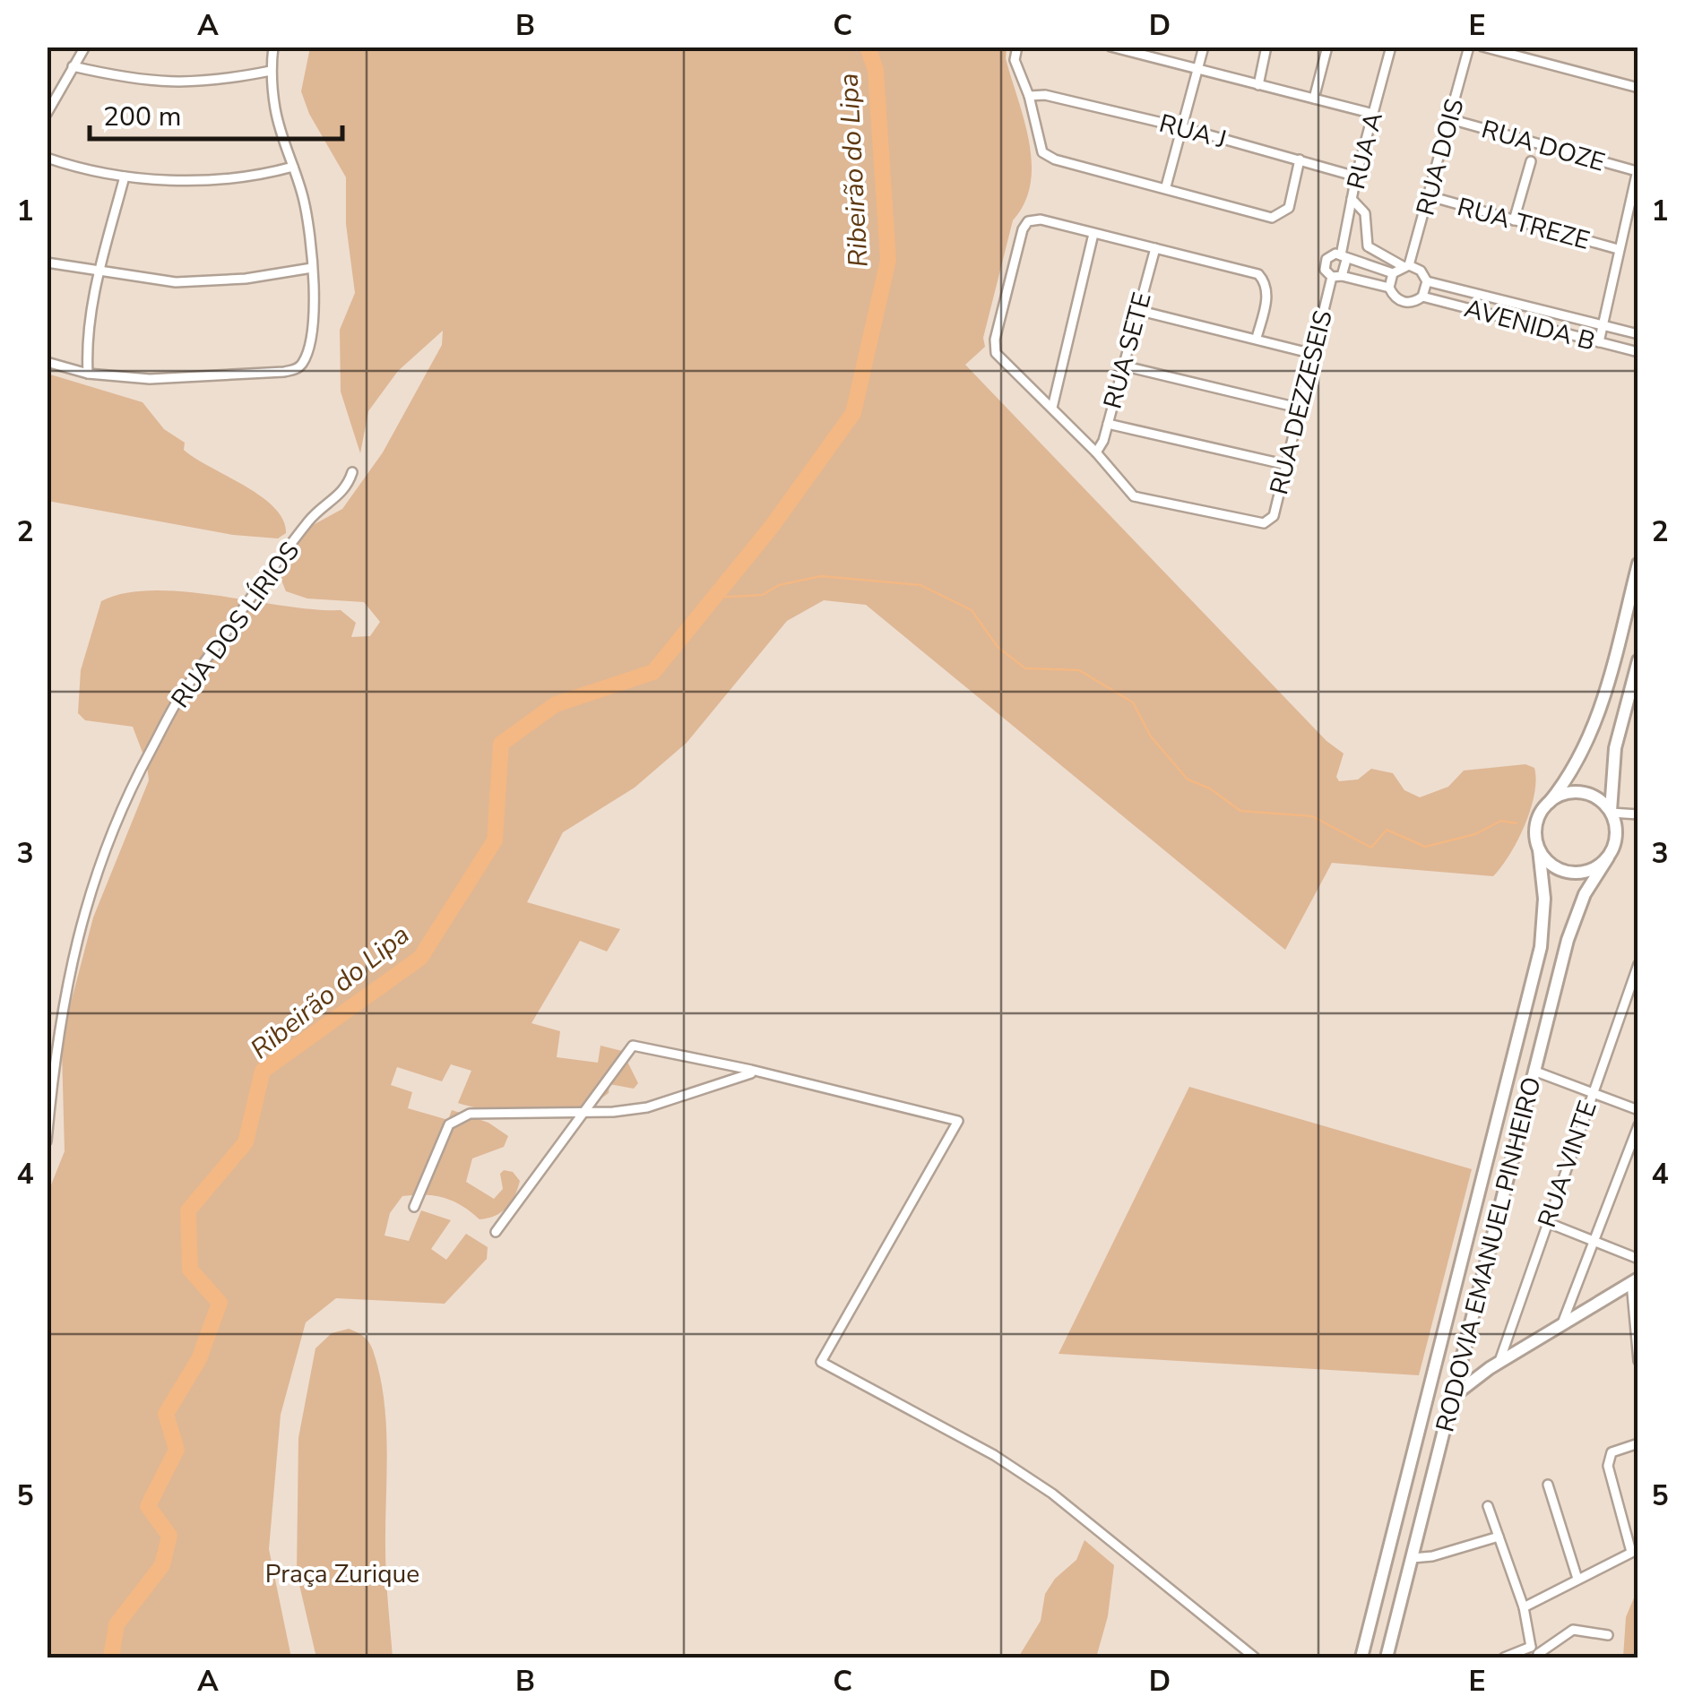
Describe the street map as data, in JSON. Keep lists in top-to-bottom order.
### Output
{
  "streets": {
    "main road": ["RODOVIA EMANUEL PINHEIRO"],
    "street": [
      "RUA J",
      "RUA DOZE",
      "RUA A",
      "RUA DOIS",
      "RUA TREZE",
      "AVENIDA B",
      "RUA SETE",
      "RUA DEZZESEIS",
      "RUA DOS LÍRIOS",
      "RUA VINTE"
    ]
  },
  "crossings": [
    ["RUA J", "RUA A"],
    ["RUA DOZE", "RUA DOIS"],
    ["RUA A", "AVENIDA B"],
    ["RUA DOIS", "RUA TREZE"],
    ["RUA DOIS", "AVENIDA B"],
    ["RUA SETE", "RUA DEZZESEIS"]
  ],
  "water": ["Ribeirão do Lipa"],
  "parks": ["Praça Zurique"],
  "scale_bar": "200 m",
  "grid": {
    "columns": [
      "A",
      "B",
      "C",
      "D",
      "E"
    ],
    "rows": [
      "1",
      "2",
      "3",
      "4",
      "5"
    ]
  }
}
